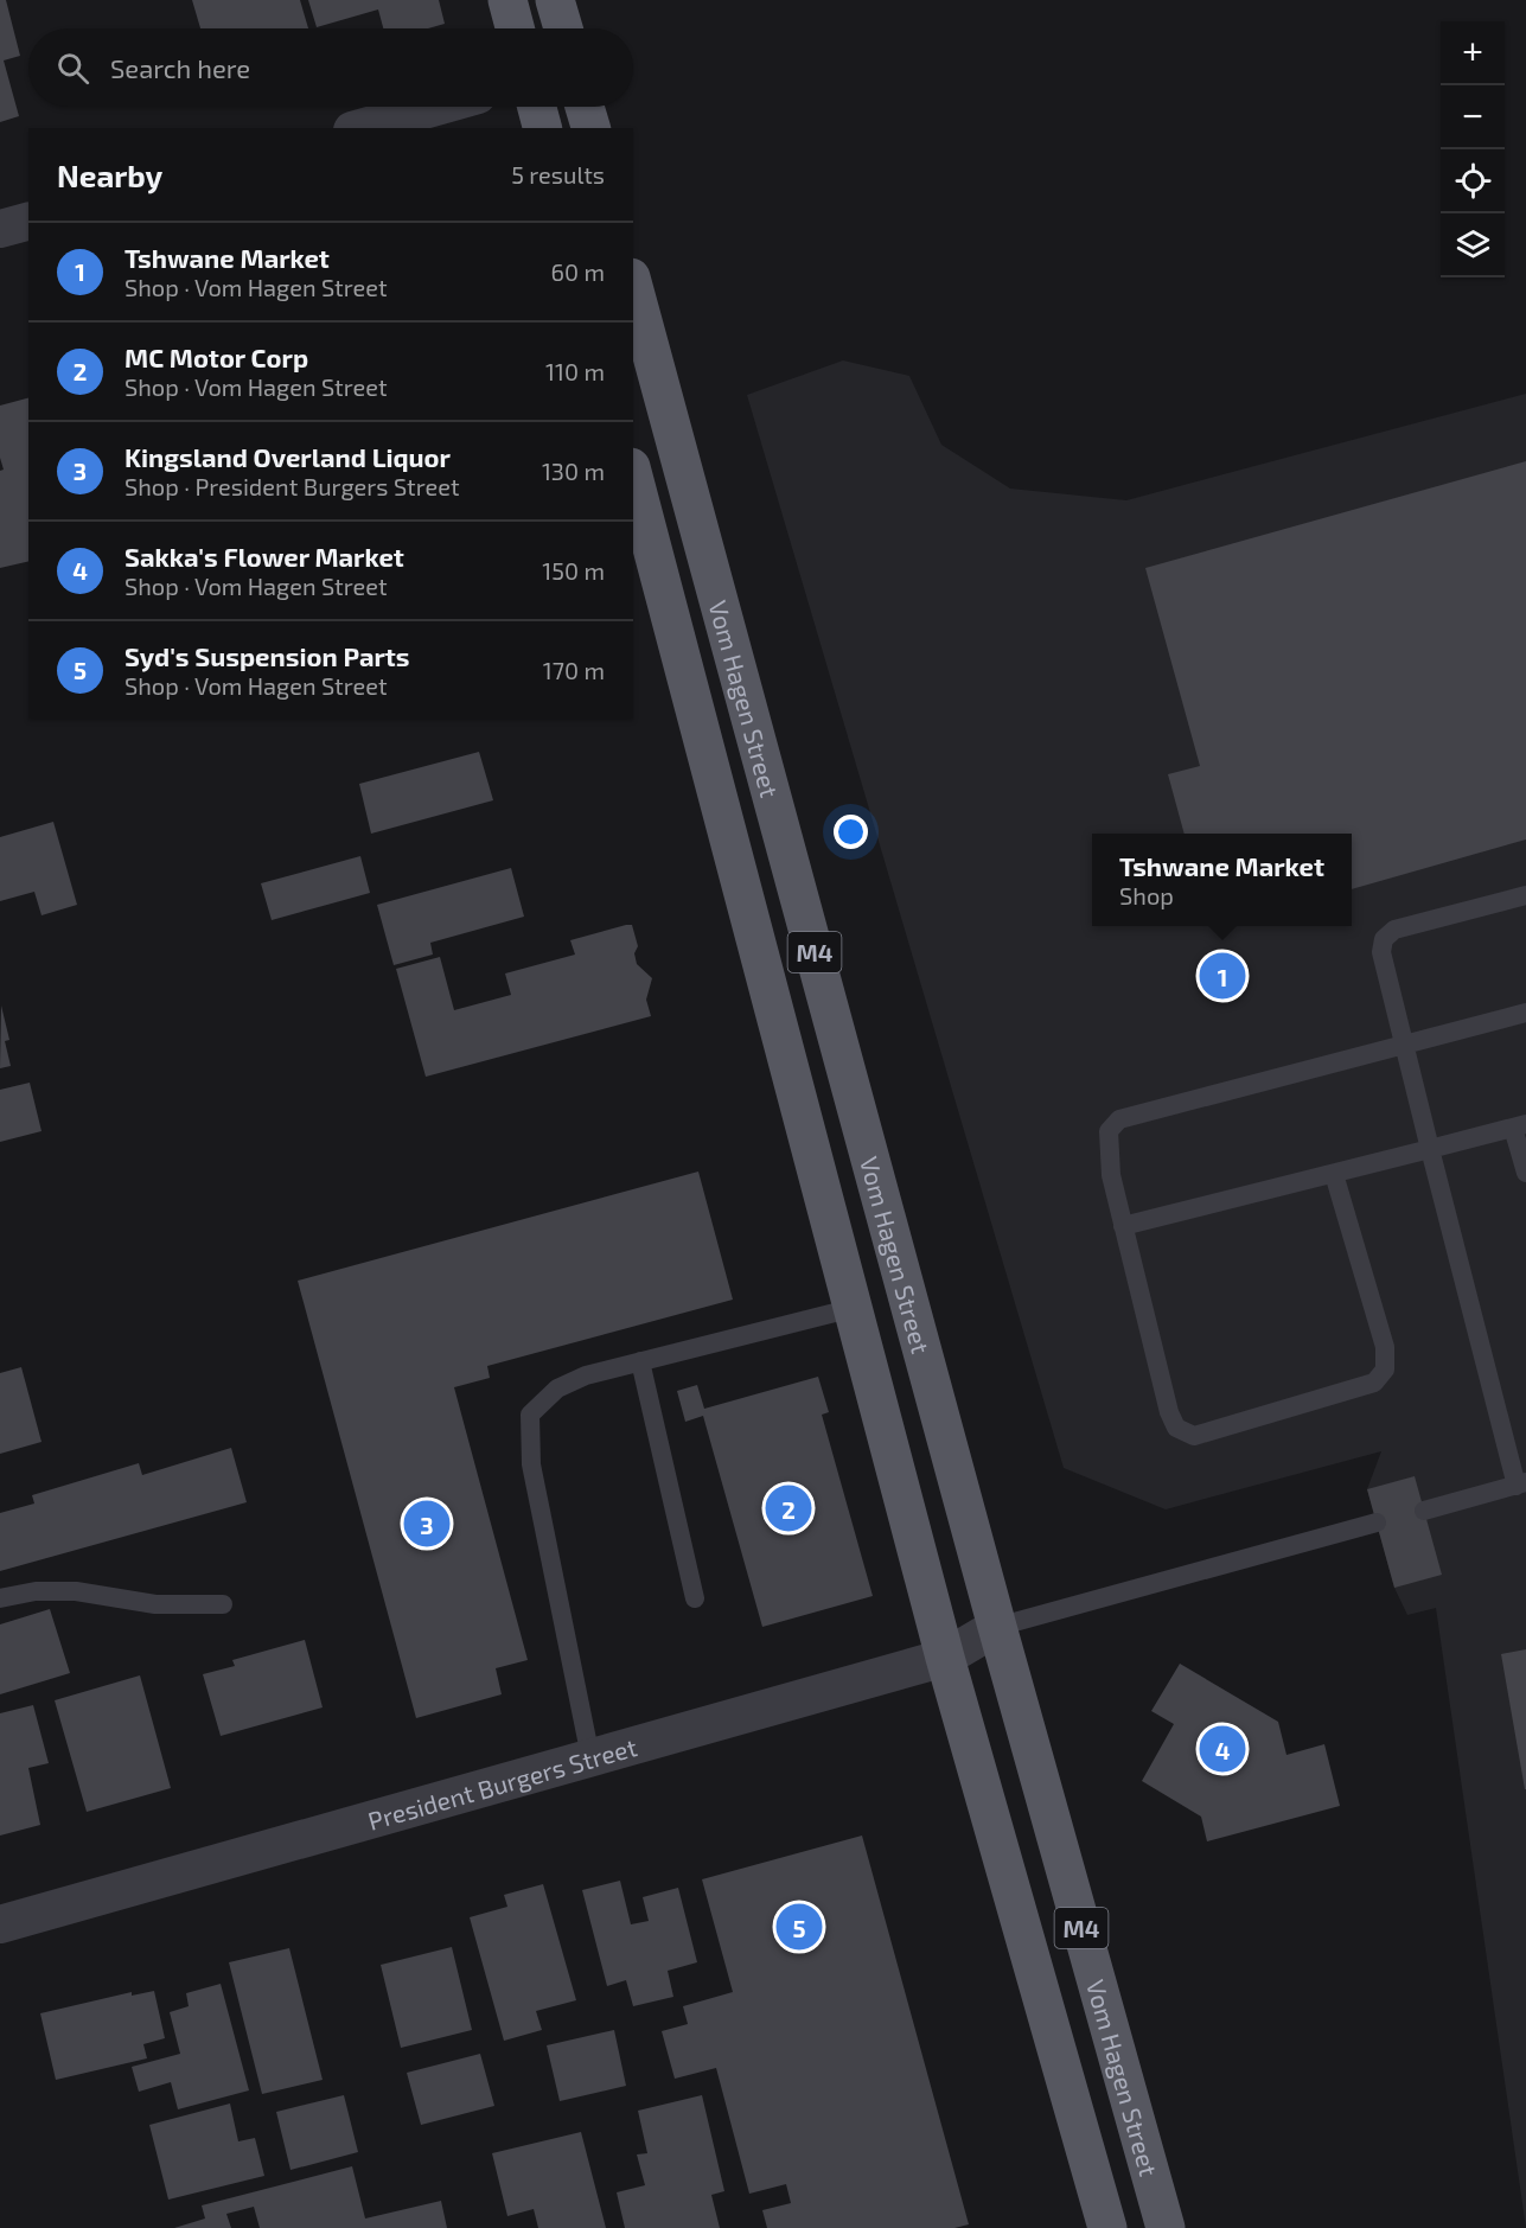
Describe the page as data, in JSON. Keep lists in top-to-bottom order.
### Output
{
  "streets": {
    "main road": ["Vom Hagen Street", "M4"],
    "street": ["President Burgers Street"]
  },
  "crossings": [
    ["Vom Hagen Street", "President Burgers Street"]
  ],
  "page": {
    "map_buttons": ["+", "−"],
    "search": "Search here",
    "heading": ["Nearby", "5 results"],
    "list": [
      {
        "mark": "1",
        "name": "Tshwane Market",
        "note": "Shop · Vom Hagen Street",
        "value": "60 m"
      },
      {
        "mark": "2",
        "name": "MC Motor Corp",
        "note": "Shop · Vom Hagen Street",
        "value": "110 m"
      },
      {
        "mark": "3",
        "name": "Kingsland Overland Liquor",
        "note": "Shop · President Burgers Street",
        "value": "130 m"
      },
      {
        "mark": "4",
        "name": "Sakka's Flower Market",
        "note": "Shop · Vom Hagen Street",
        "value": "150 m"
      },
      {
        "mark": "5",
        "name": "Syd's Suspension Parts",
        "note": "Shop · Vom Hagen Street",
        "value": "170 m"
      }
    ],
    "popup": ["Tshwane Market", "Shop"],
    "pins": [
      "1",
      "2",
      "3",
      "4",
      "5"
    ]
  }
}
